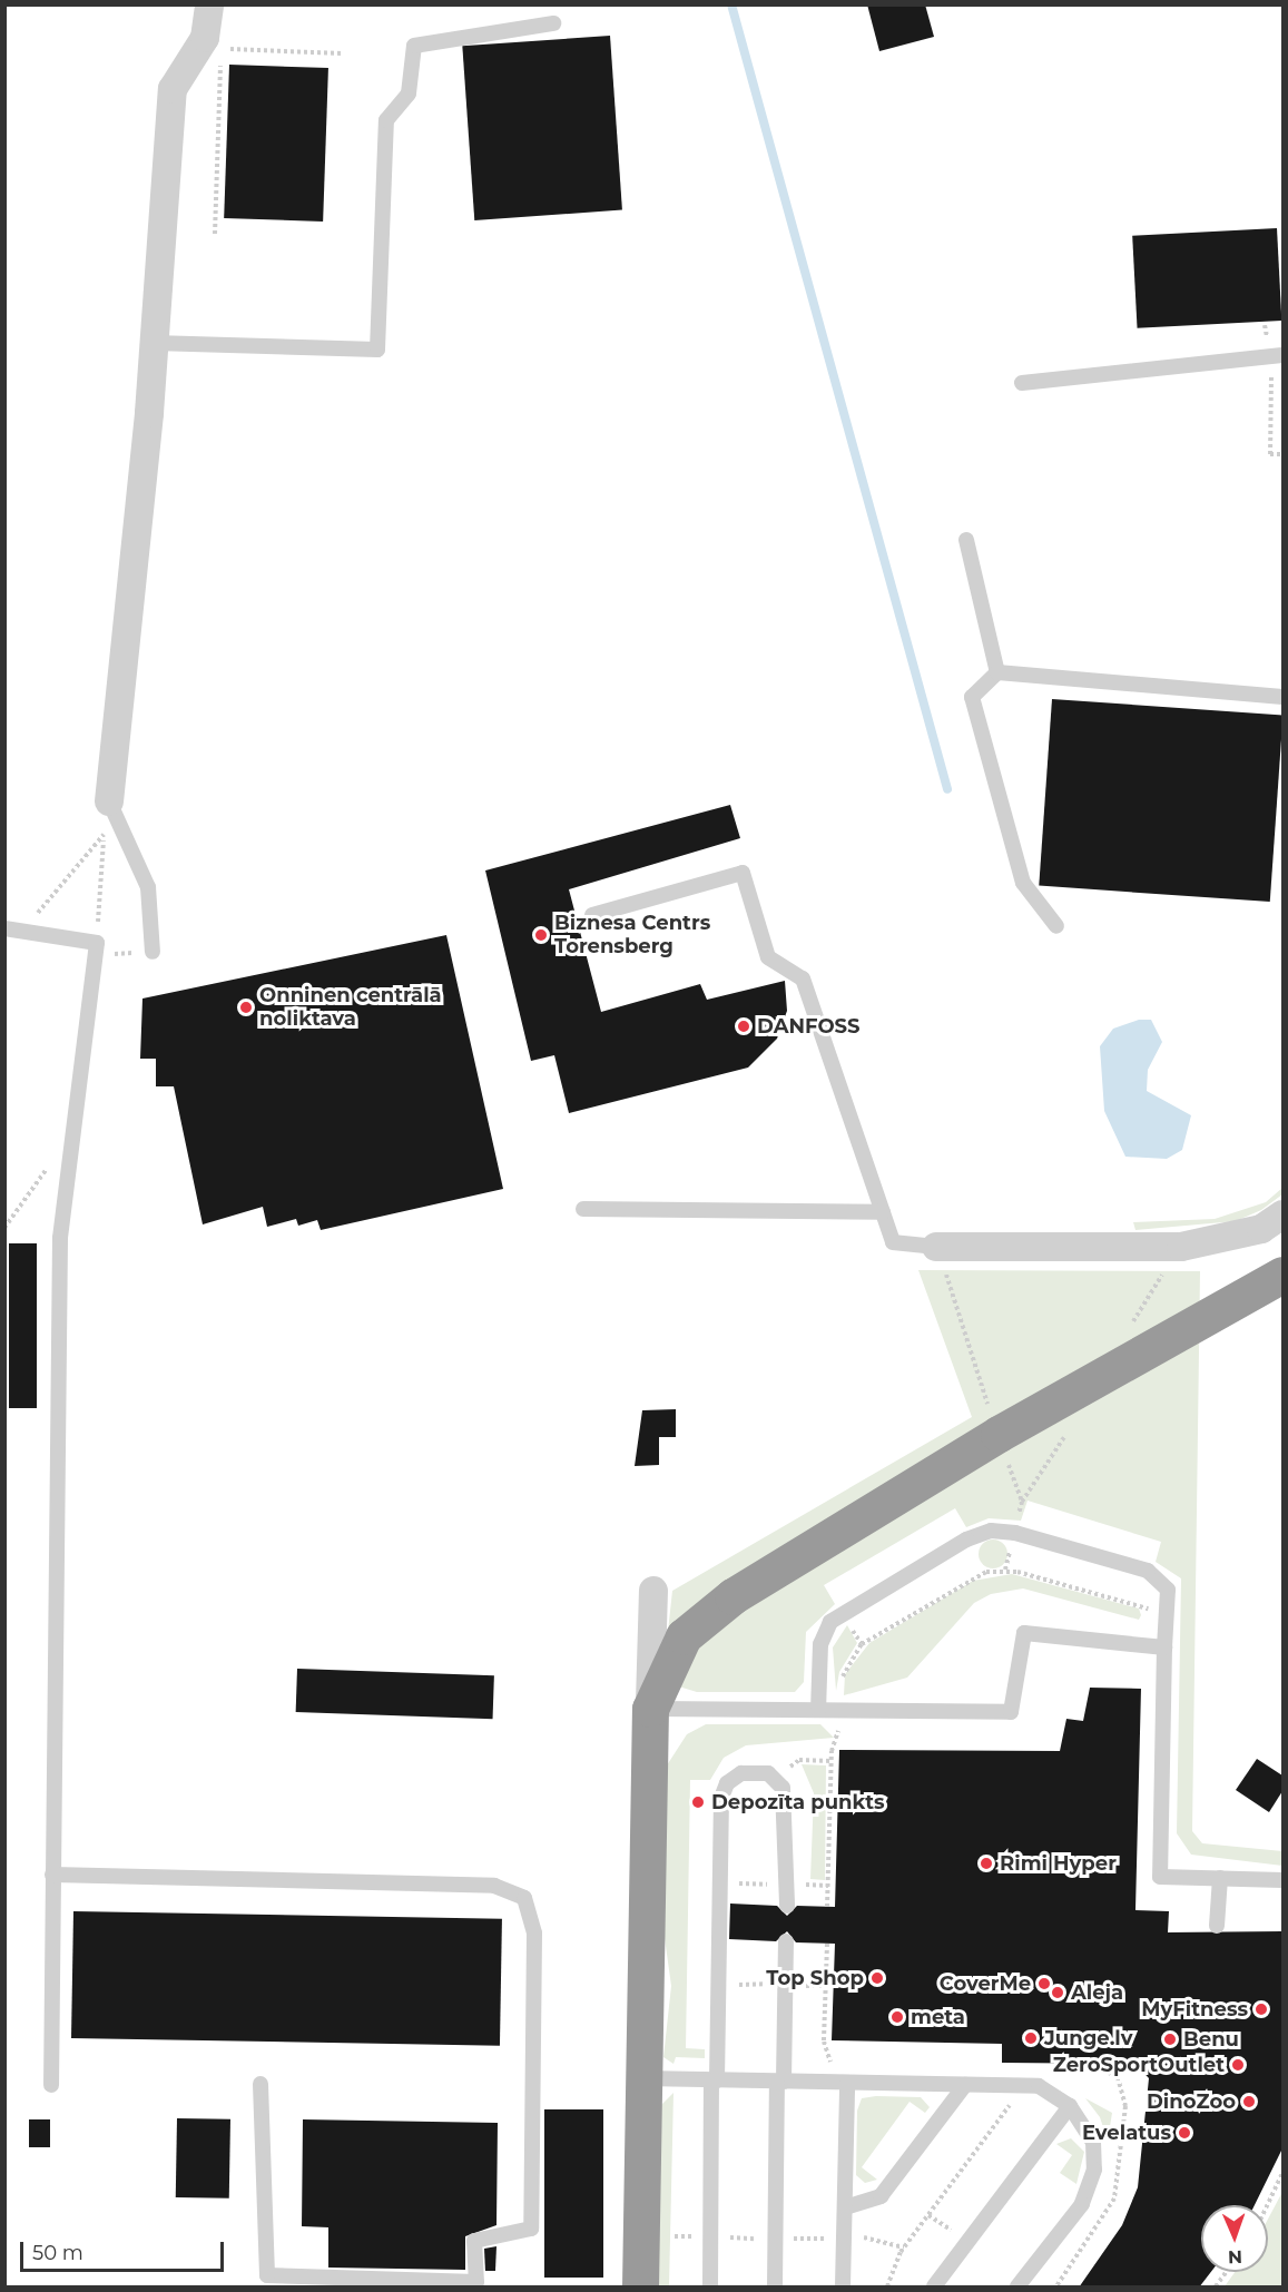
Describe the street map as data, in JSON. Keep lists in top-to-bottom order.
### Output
{
  "places": [
    "Biznesa Centrs Torensberg",
    "Onninen centrālā noliktava",
    "DANFOSS",
    "Depozīta punkts",
    "Rimi Hyper",
    "Top Shop",
    "CoverMe",
    "Aleja",
    "MyFitness",
    "meta",
    "Junge.lv",
    "Benu",
    "ZeroSportOutlet",
    "DinoZoo",
    "Evelatus"
  ],
  "scale_bar": "50 m",
  "north": "bottom"
}
